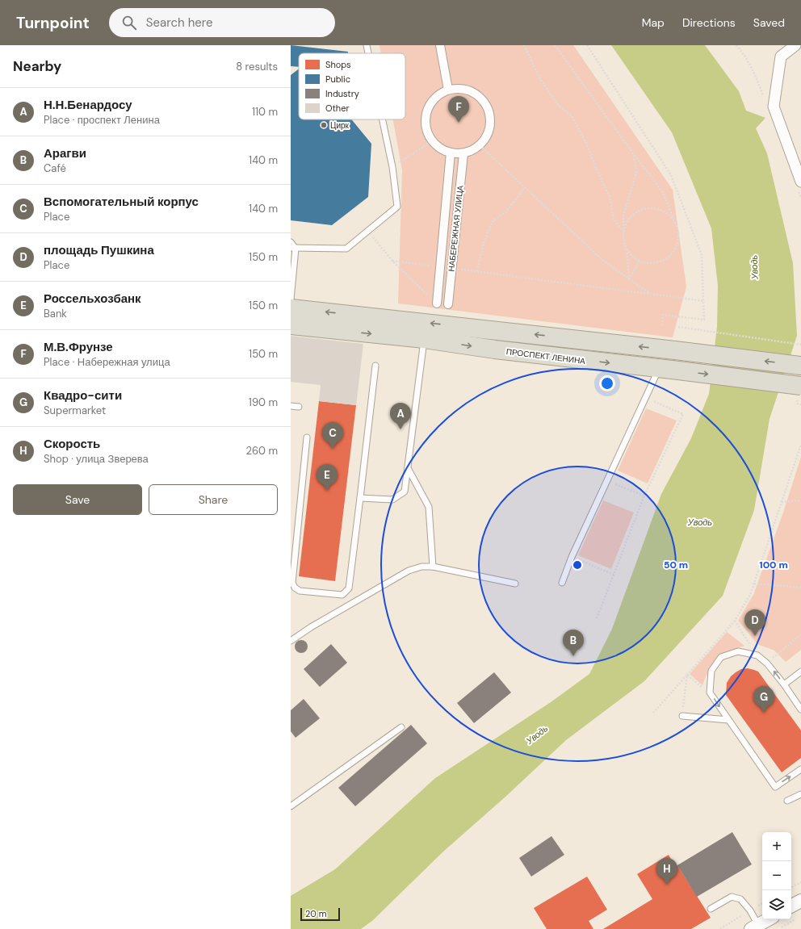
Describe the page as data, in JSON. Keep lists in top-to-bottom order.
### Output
{
  "streets": {
    "highway": ["ПРОСПЕКТ ЛЕНИНА"],
    "street": ["НАБЕРЕЖНАЯ УЛИЦА"]
  },
  "water": ["Уводь"],
  "places": ["Цирк"],
  "legend": [
    "Shops",
    "Public",
    "Industry",
    "Other"
  ],
  "scale_bar": "20 m",
  "page": {
    "header": "Turnpoint",
    "search": "Search here",
    "nav": ["Map", "Directions", "Saved"],
    "heading": ["Nearby", "8 results"],
    "list": [
      {
        "mark": "A",
        "name": "Н.Н.Бенардосу",
        "note": "Place · проспект Ленина",
        "value": "110 m"
      },
      {
        "mark": "B",
        "name": "Арагви",
        "note": "Café",
        "value": "140 m"
      },
      {
        "mark": "C",
        "name": "Вспомогательный корпус",
        "note": "Place",
        "value": "140 m"
      },
      {
        "mark": "D",
        "name": "площадь Пушкина",
        "note": "Place",
        "value": "150 m"
      },
      {
        "mark": "E",
        "name": "Россельхозбанк",
        "note": "Bank",
        "value": "150 m"
      },
      {
        "mark": "F",
        "name": "М.В.Фрунзе",
        "note": "Place · Набережная улица",
        "value": "150 m"
      },
      {
        "mark": "G",
        "name": "Квадро-сити",
        "note": "Supermarket",
        "value": "190 m"
      },
      {
        "mark": "H",
        "name": "Скорость",
        "note": "Shop · улица Зверева",
        "value": "260 m"
      }
    ],
    "pins": [
      "F",
      "A",
      "C",
      "E",
      "D",
      "B",
      "G",
      "H"
    ],
    "buttons": ["Save", "Share"],
    "map_buttons": ["+", "−"],
    "scale": "20 m"
  },
  "rings": ["50 m", "100 m"]
}
